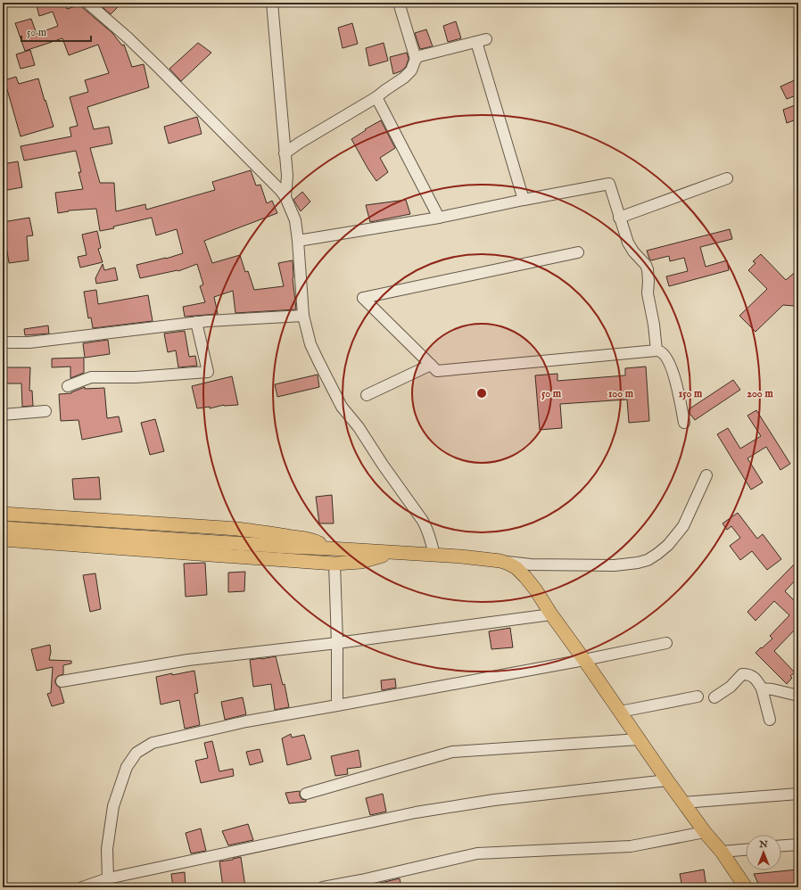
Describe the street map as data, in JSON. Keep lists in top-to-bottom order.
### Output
{
  "scale_bar": "50 m",
  "north": "top",
  "rings": [
    "50 m",
    "100 m",
    "150 m",
    "200 m"
  ]
}
